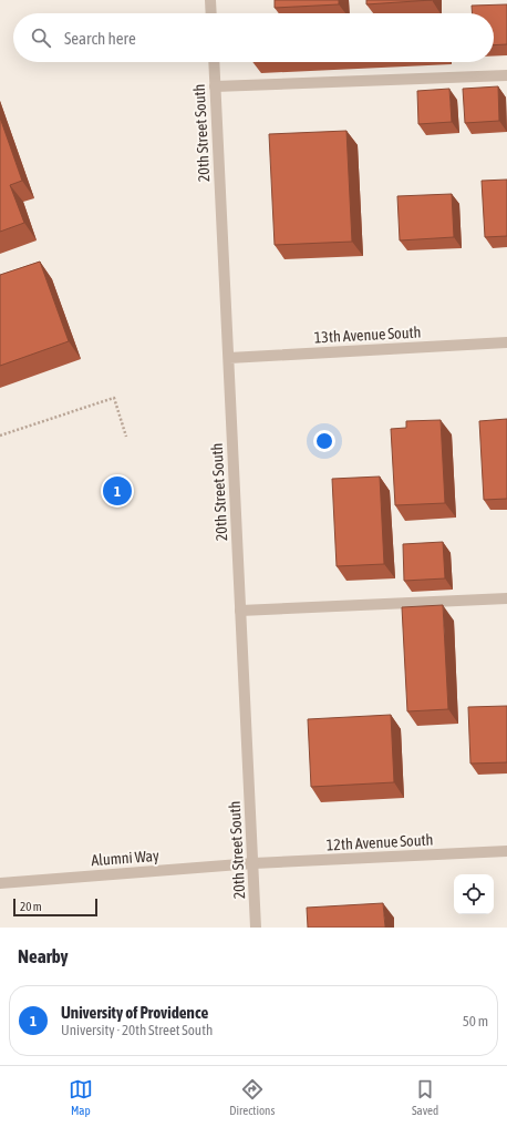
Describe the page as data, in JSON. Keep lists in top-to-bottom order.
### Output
{
  "streets": {
    "street": [
      "20th Street South",
      "13th Avenue South",
      "12th Avenue South",
      "Alumni Way"
    ]
  },
  "crossings": [
    ["20th Street South", "13th Avenue South"],
    ["20th Street South", "12th Avenue South"],
    ["20th Street South", "Alumni Way"],
    ["12th Avenue South", "Alumni Way"]
  ],
  "scale_bar": "20 m",
  "page": {
    "search": "Search here",
    "pins": "1",
    "scale": "20 m",
    "heading": "Nearby",
    "list": [
      {
        "mark": "1",
        "name": "University of Providence",
        "note": "University · 20th Street South",
        "value": "50 m"
      }
    ],
    "nav": ["Map", "Directions", "Saved"]
  }
}
